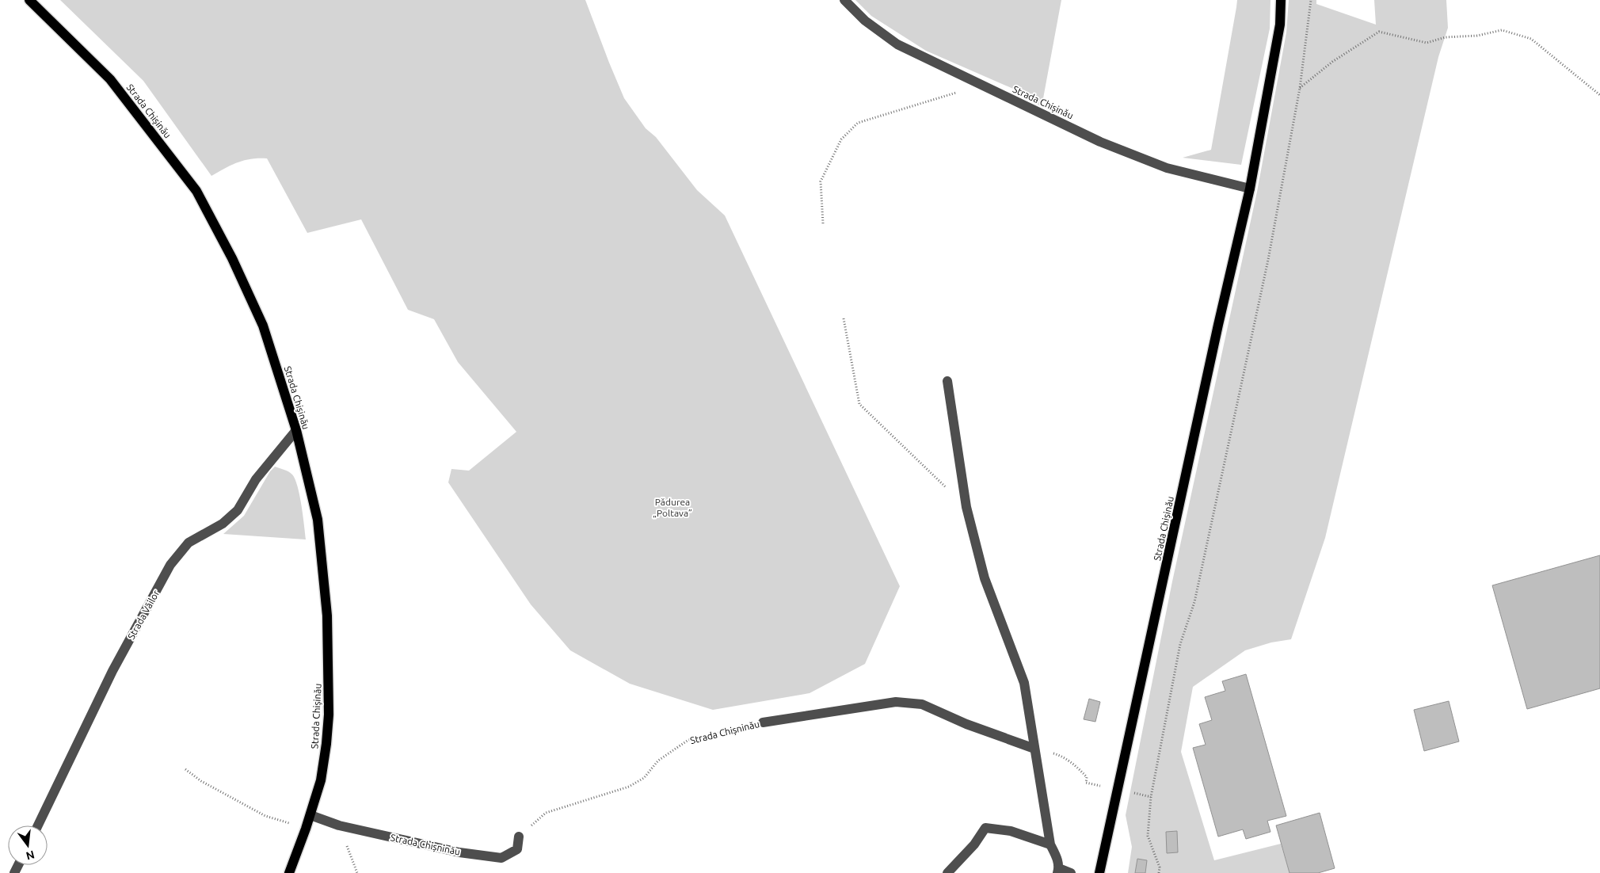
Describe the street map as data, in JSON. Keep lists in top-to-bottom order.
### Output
{
  "streets": {
    "main road": ["Strada Chișinău"],
    "street": ["Strada Văilor", "Strada Chișninău"]
  },
  "crossings": [
    ["Strada Chișinău", "Strada Văilor"],
    ["Strada Chișinău", "Strada Chișninău"]
  ],
  "parks": ["Pădurea „Poltava”"],
  "north": "bottom"
}
